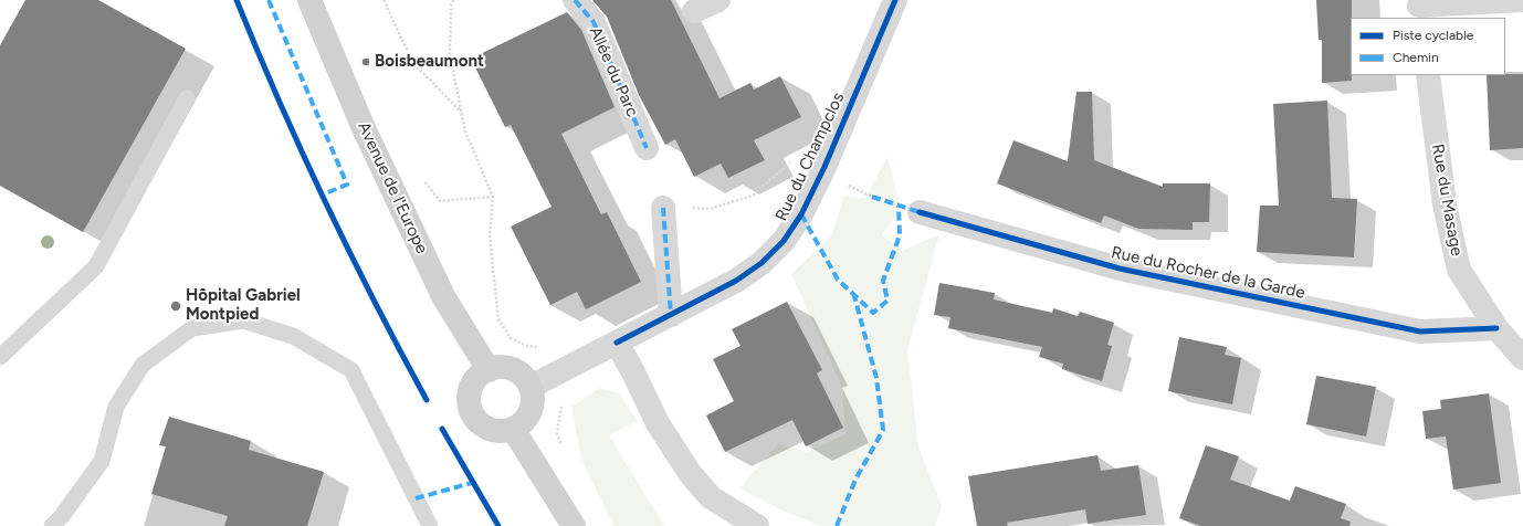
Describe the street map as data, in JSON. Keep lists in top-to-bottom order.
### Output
{
  "streets": {
    "main road": ["Avenue de l'Europe"],
    "street": [
      "Allée du Parc",
      "Rue du Champclos",
      "Rue du Masage",
      "Rue du Rocher de la Garde"
    ]
  },
  "crossings": [
    ["Rue du Champclos", "Avenue de l'Europe"],
    ["Rue du Masage", "Rue du Rocher de la Garde"]
  ],
  "places": ["Boisbeaumont", "Hôpital Gabriel Montpied"],
  "legend": ["Piste cyclable", "Chemin"]
}
